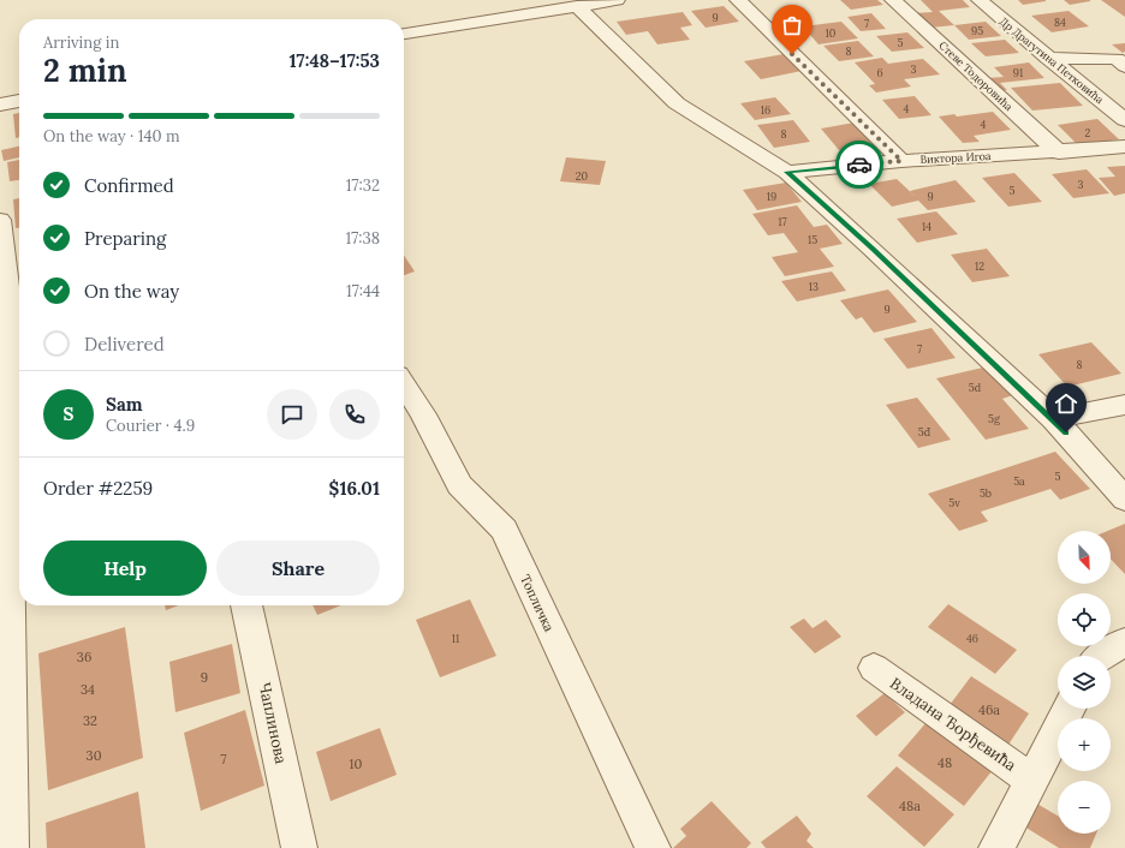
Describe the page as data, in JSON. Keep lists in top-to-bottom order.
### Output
{
  "streets": {
    "street": [
      "Др Драгутина Петковића",
      "Стеве Тодоровића",
      "Виктора Игоа",
      "Топличка",
      "Чаплинова",
      "Владана Ђорђевића"
    ]
  },
  "crossings": [
    ["Стеве Тодоровића", "Виктора Игоа"]
  ],
  "house_numbers": [
    "9",
    "84",
    "7",
    "95",
    "10",
    "5",
    "8",
    "3",
    "6",
    "91",
    "4",
    "16",
    "4",
    "2",
    "8",
    "20",
    "3",
    "5",
    "19",
    "9",
    "17",
    "14",
    "15",
    "12",
    "13",
    "9",
    "7",
    "8",
    "5d",
    "5g",
    "5đ",
    "5",
    "5a",
    "5b",
    "5v",
    "11",
    "46",
    "36",
    "9",
    "34",
    "46a",
    "32",
    "30",
    "7",
    "48",
    "10",
    "48a"
  ],
  "north": "bottom right",
  "page": {
    "heading": ["2 min", "Arriving in", "17:48–17:53"],
    "panel": [
      "Sam",
      "Courier · 4.9",
      "Order #2259",
      "$16.01"
    ],
    "bar": "On the way · 140 m",
    "list": [
      ["Confirmed", "17:32"],
      ["Preparing", "17:38"],
      ["On the way", "17:44"],
      "Delivered"
    ],
    "round": "S",
    "map_buttons": ["+", "−"],
    "buttons": ["Help", "Share"]
  }
}
